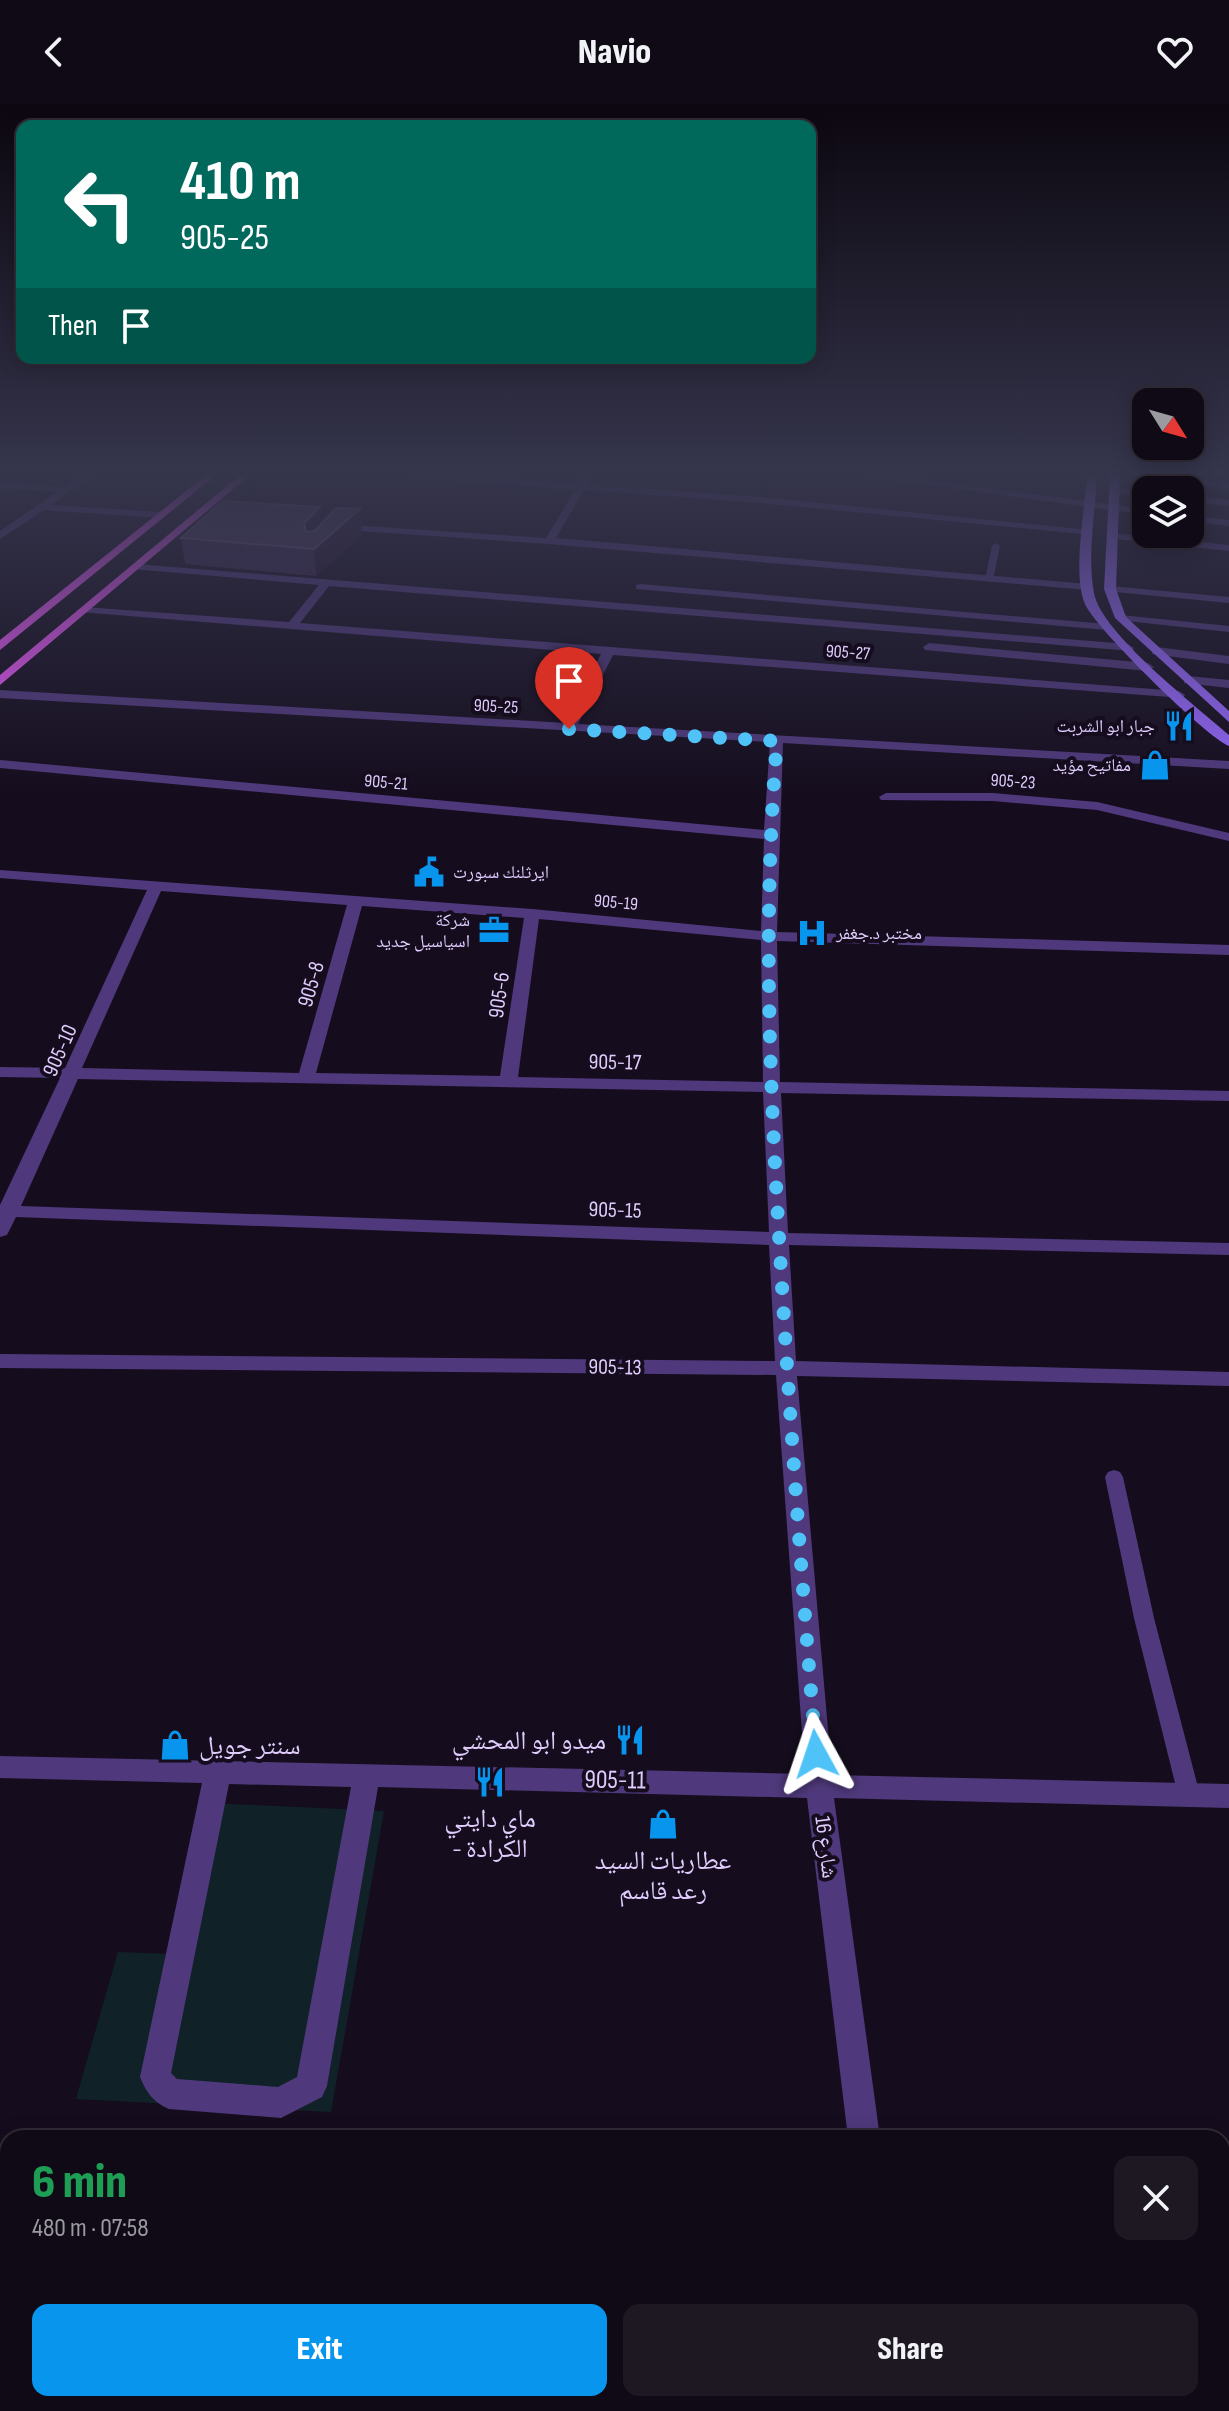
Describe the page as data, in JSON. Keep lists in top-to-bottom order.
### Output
{
  "streets": {
    "street": [
      "905-27",
      "905-25",
      "905-23",
      "905-21",
      "905-19",
      "905-8",
      "905-6",
      "905-10",
      "905-17",
      "905-15",
      "905-13",
      "905-11",
      "شارع 16"
    ]
  },
  "crossings": [
    ["905-25", "شارع 16"],
    ["905-21", "شارع 16"],
    ["905-19", "905-8"],
    ["905-19", "905-6"],
    ["905-19", "905-10"],
    ["905-19", "شارع 16"],
    ["905-8", "905-17"],
    ["905-6", "905-17"],
    ["905-10", "905-17"],
    ["905-10", "905-15"],
    ["905-17", "شارع 16"],
    ["905-15", "شارع 16"],
    ["905-13", "شارع 16"],
    ["905-11", "شارع 16"]
  ],
  "places": {
    "restaurant": ["جبار ابو الشربت", "ميدو ابو المحشي", "ماي دايتي - الكرادة"],
    "shop": ["مفاتيح مؤيد", "سنتر جويل", "عطاريات السيد رعد قاسم"],
    "public building": ["ايرثلنك سبورت"],
    "office": ["شركة اسياسيل جديد"],
    "hospital": ["مختبر د.جغفر"]
  },
  "north": "bottom right",
  "page": {
    "header": "Navio",
    "turn": ["410 m", "905-25"],
    "then": "Then",
    "heading": ["6 min", "480 m · 07:58"],
    "buttons": ["Exit", "Share"]
  }
}
